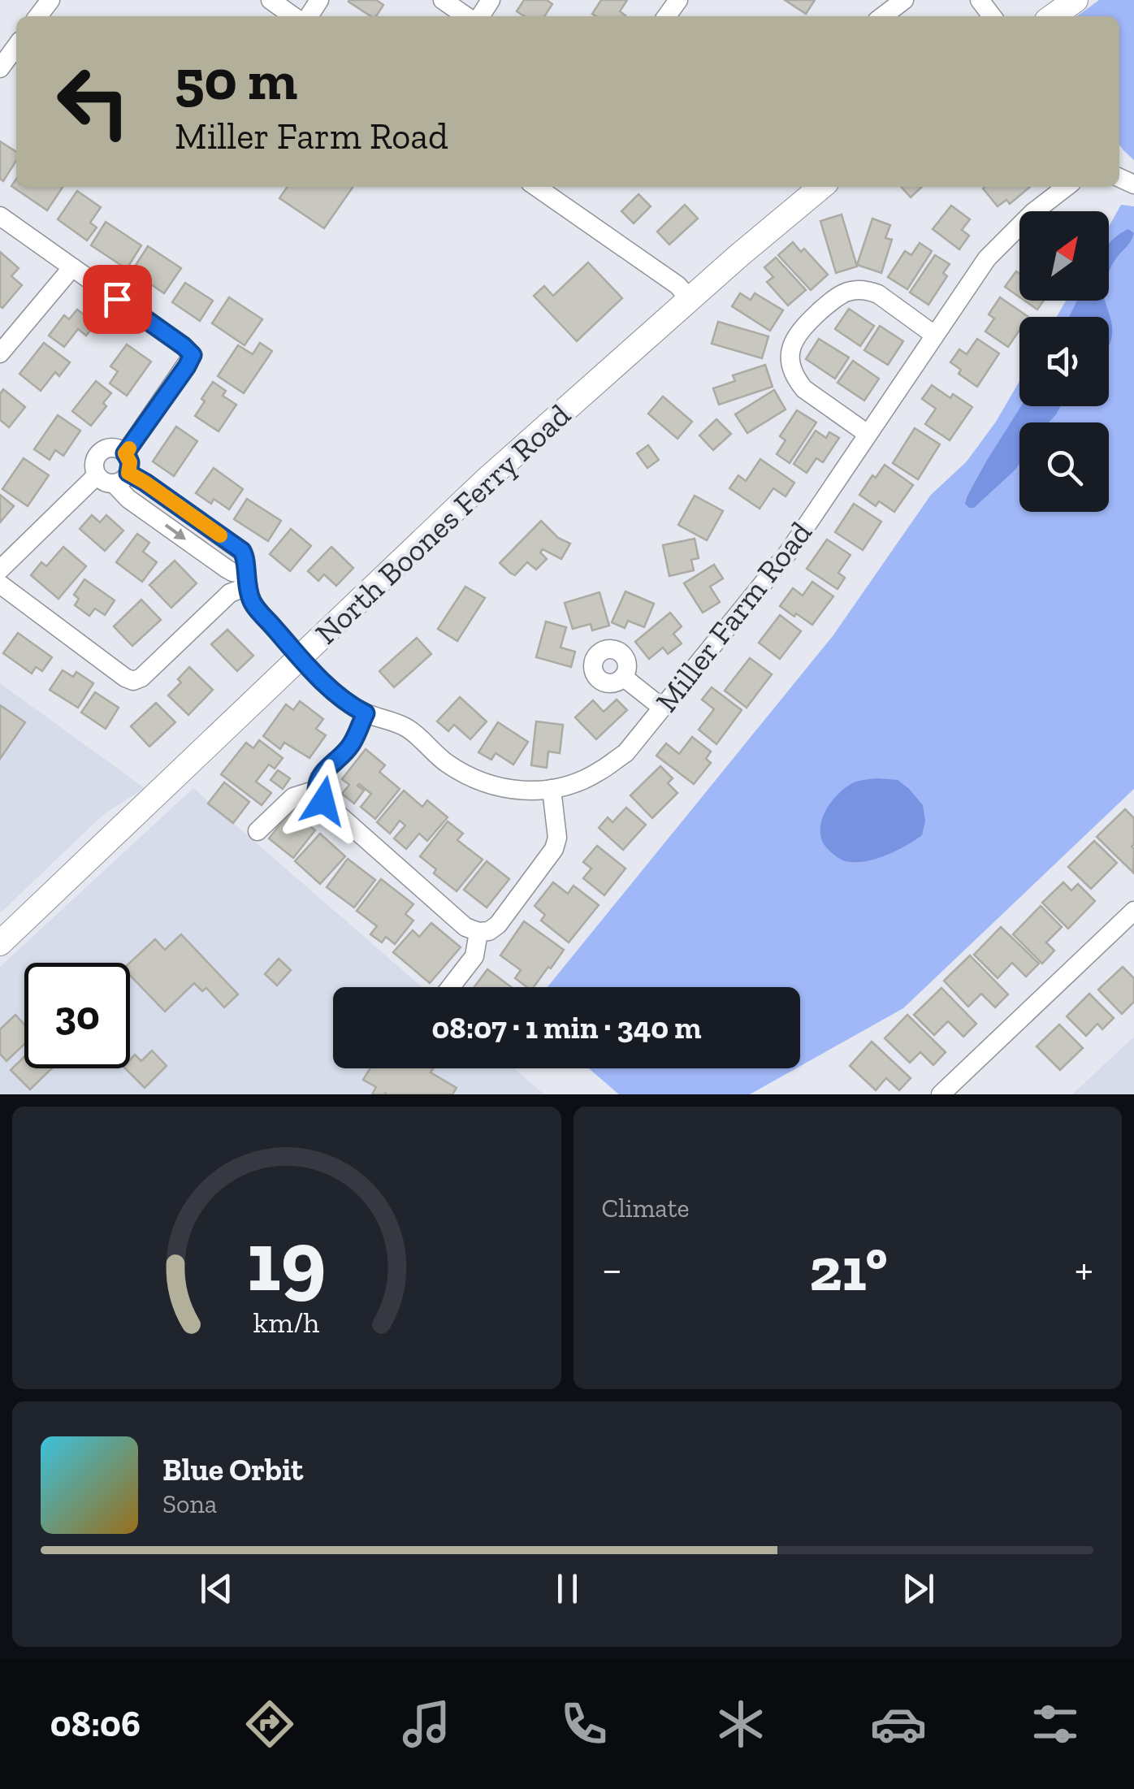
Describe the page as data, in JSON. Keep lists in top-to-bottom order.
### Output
{
  "streets": {
    "main road": ["North Boones Ferry Road"],
    "street": ["Miller Farm Road"]
  },
  "crossings": [
    ["North Boones Ferry Road", "Miller Farm Road"]
  ],
  "north": "top right",
  "page": {
    "turn": ["50 m", "Miller Farm Road"],
    "limit": "30",
    "trip": "08:07 · 1 min · 340 m",
    "tile": "Climate",
    "heat": ["−", "21°", "+"],
    "song": ["Blue Orbit", "Sona"],
    "tabs": "08:06",
    "gauge": ["19", "km/h"]
  }
}
